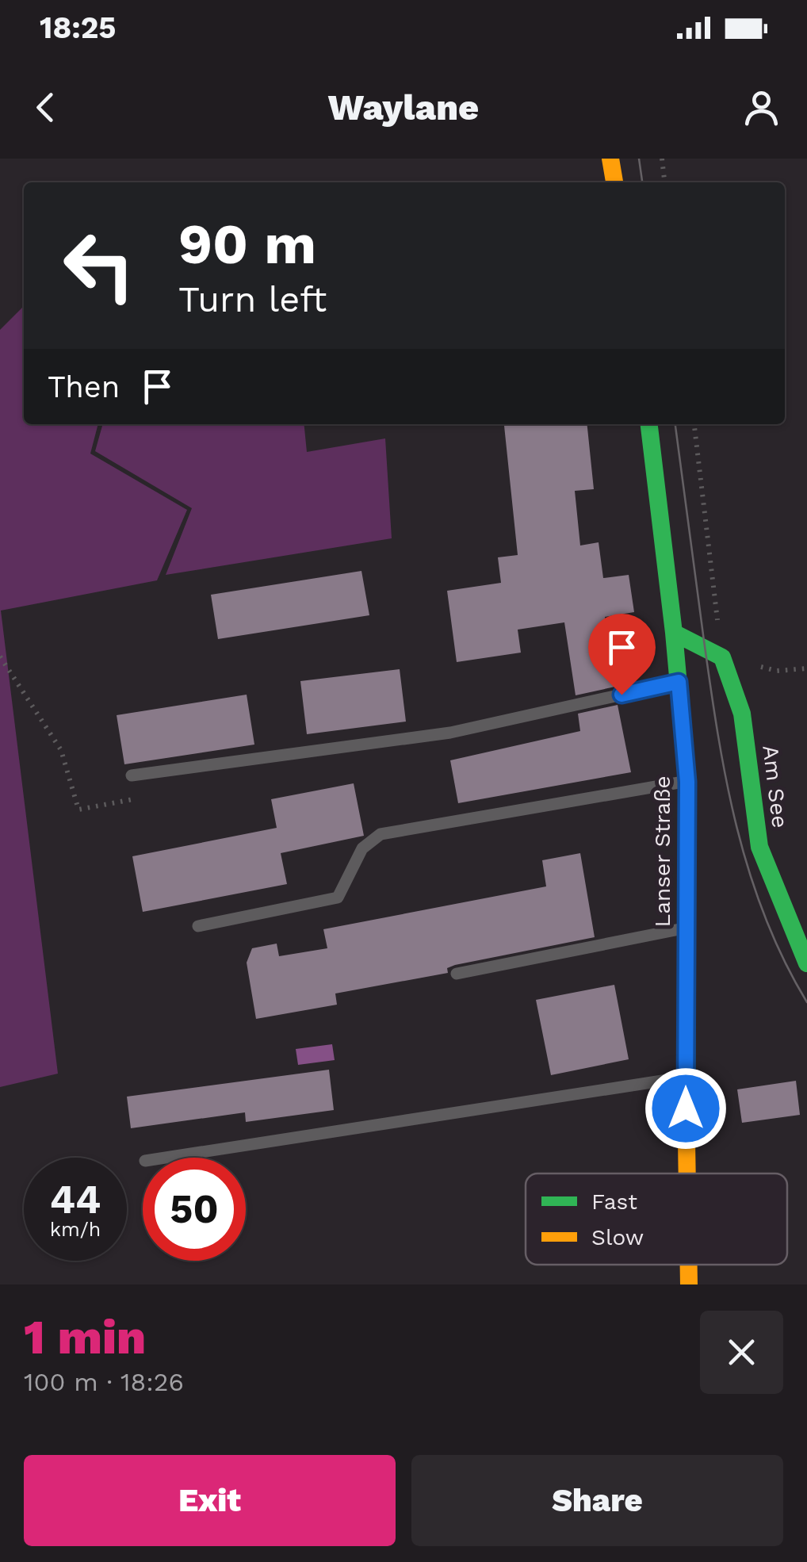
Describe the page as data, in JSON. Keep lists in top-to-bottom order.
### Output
{
  "streets": {
    "main road": ["Am See", "Lanser Straße"]
  },
  "legend": ["Fast", "Slow"],
  "page": {
    "status": "18:25",
    "header": "Waylane",
    "turn": ["90 m", "Turn left"],
    "then": "Then",
    "speed": "44 km/h",
    "limit": "50",
    "heading": ["1 min", "100 m · 18:26"],
    "buttons": ["Exit", "Share"]
  }
}
